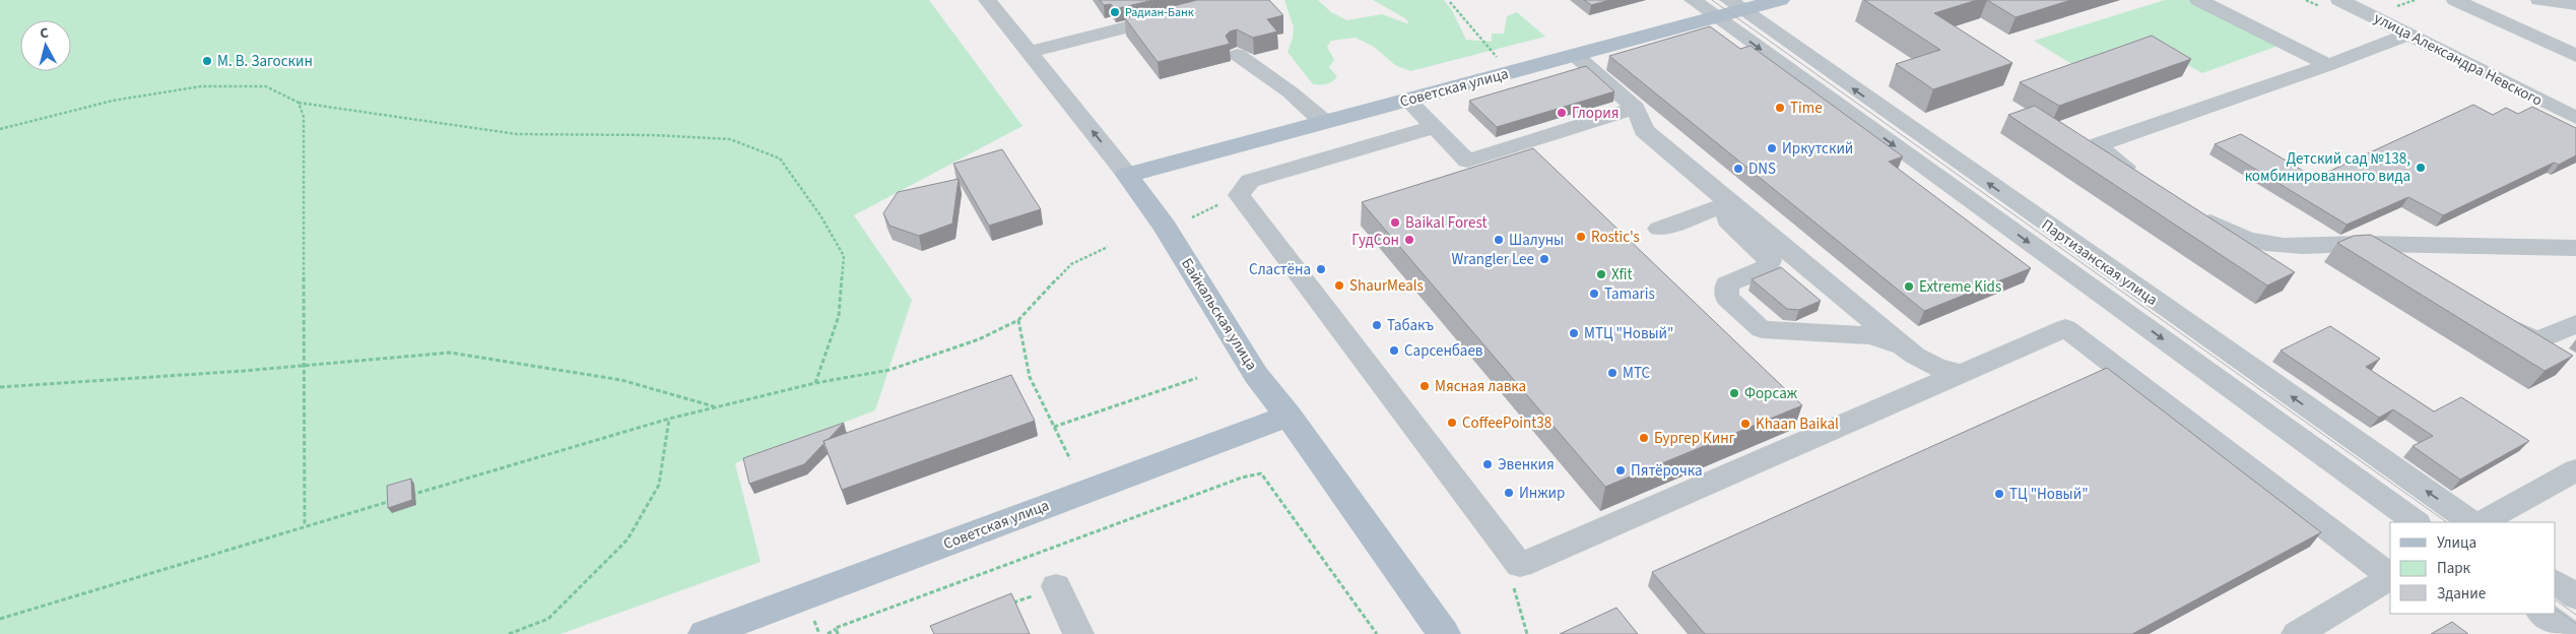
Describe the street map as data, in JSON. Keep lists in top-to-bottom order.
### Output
{
  "streets": {
    "main road": ["Советская улица", "Байкальская улица"],
    "street": ["улица Александра Невского", "Партизанская улица"]
  },
  "crossings": [
    ["Советская улица", "Партизанская улица"],
    ["Советская улица", "Байкальская улица"]
  ],
  "places": [
    "Радиан-Банк",
    "М. В. Загоскин",
    "Time",
    "Глория",
    "Иркутский",
    "Детский сад №138, комбинированного вида",
    "DNS",
    "Baikal Forest",
    "Rostic's",
    "ГудСон",
    "Шалуны",
    "Wrangler Lee",
    "Сластёна",
    "Xfit",
    "ShaurMeals",
    "Extreme Kids",
    "Tamaris",
    "Табакъ",
    "МТЦ \"Новый\"",
    "Сарсенбаев",
    "МТС",
    "Мясная лавка",
    "Форсаж",
    "CoffeePoint38",
    "Khaan Baikal",
    "Бургер Кинг",
    "Эвенкия",
    "Пятёрочка",
    "Инжир",
    "ТЦ \"Новый\""
  ],
  "legend": ["Улица", "Парк", "Здание"],
  "north": "top"
}
